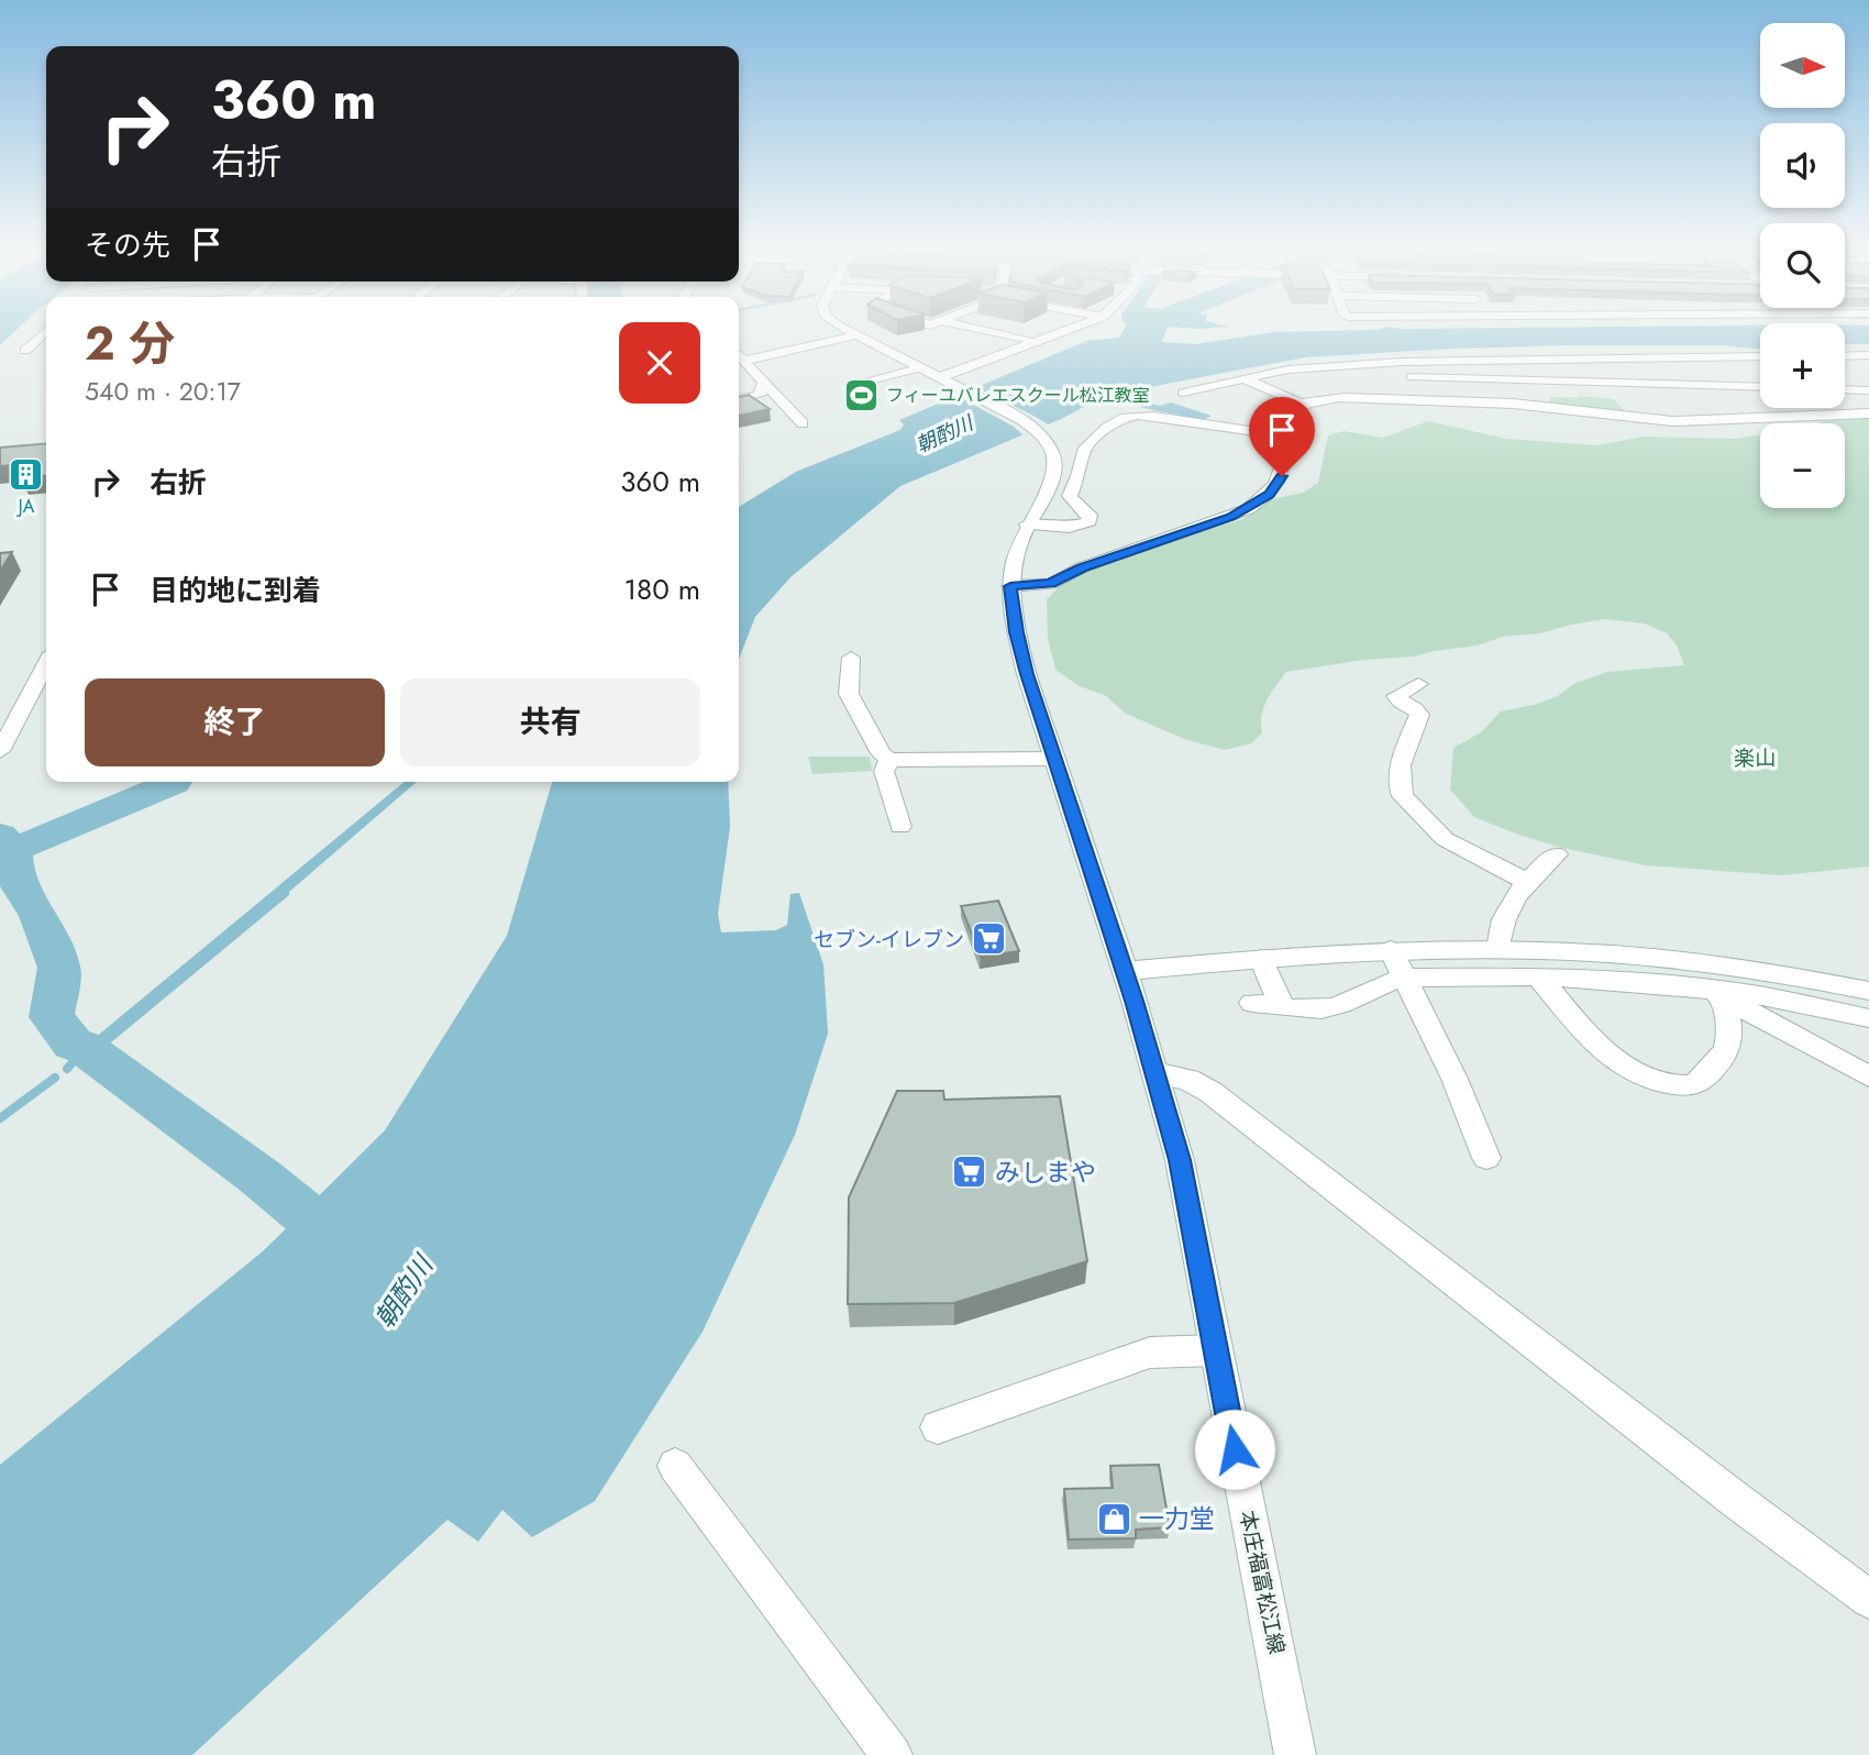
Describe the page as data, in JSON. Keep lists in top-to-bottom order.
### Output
{
  "streets": {
    "street": ["本庄福富松江線"]
  },
  "water": ["朝酌川"],
  "parks": ["楽山"],
  "places": {
    "sports": ["フィーユバレエスクール松江教室"],
    "building": ["JA"],
    "supermarket": ["セブン-イレブン", "みしまや"],
    "shop": ["一力堂"]
  },
  "north": "right",
  "page": {
    "map_buttons": ["+", "−"],
    "turn": ["360 m", "右折"],
    "then": "その先",
    "heading": ["2 分", "540 m · 20:17"],
    "list": [
      {
        "name": "右折",
        "value": "360 m"
      },
      {
        "name": "目的地に到着",
        "value": "180 m"
      }
    ],
    "buttons": ["終了", "共有"]
  }
}
